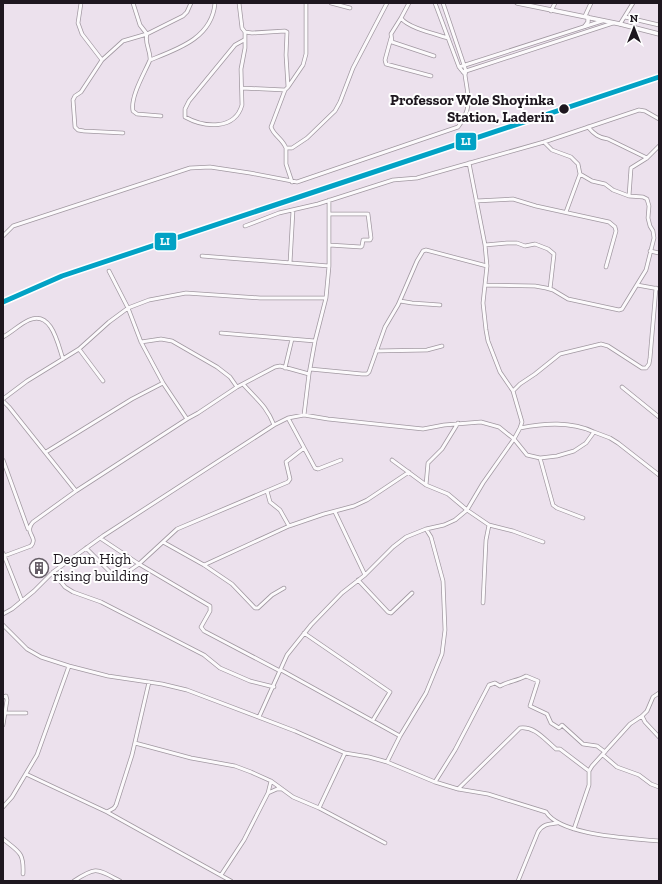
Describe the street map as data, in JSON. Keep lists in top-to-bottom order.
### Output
{
  "places": {
    "other": ["Professor Wole Shoyinka Station, Laderin"],
    "building": ["Degun High rising building"]
  },
  "lines": ["transit line LI"],
  "north": "top"
}
